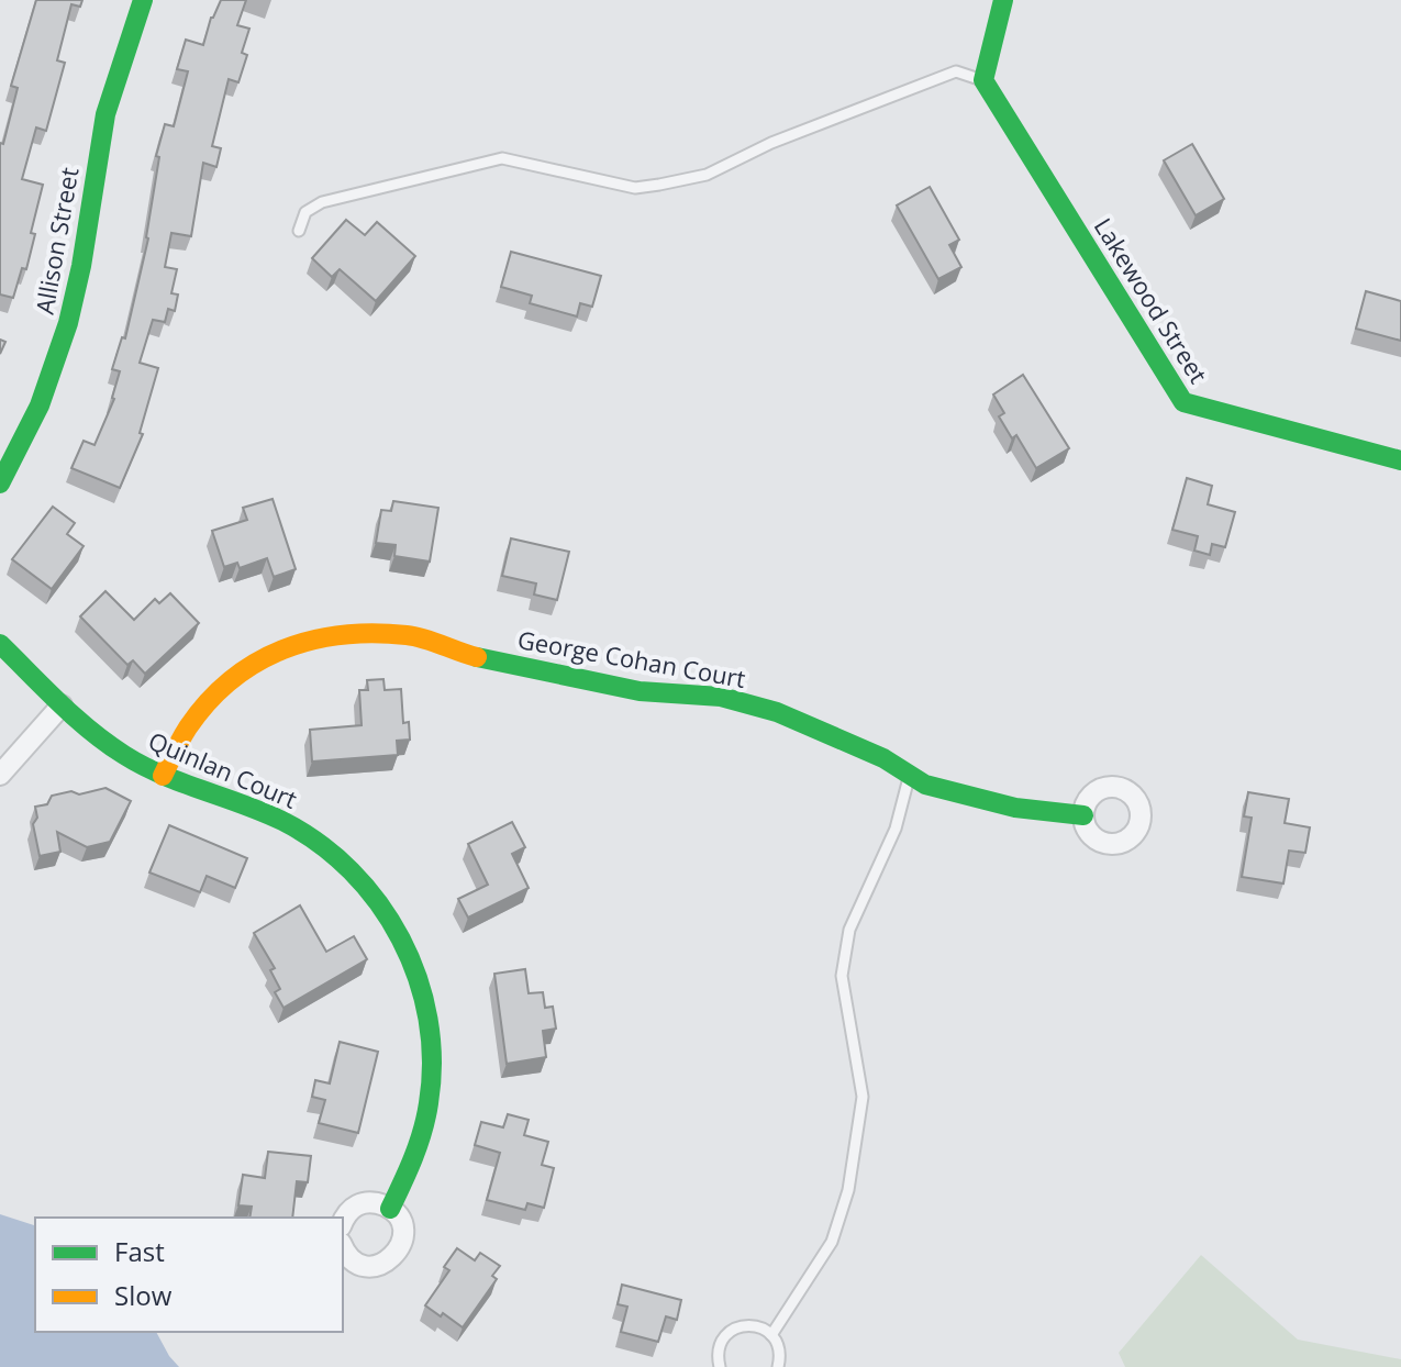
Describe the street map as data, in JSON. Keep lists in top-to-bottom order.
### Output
{
  "streets": {
    "street": [
      "Allison Street",
      "Lakewood Street",
      "George Cohan Court",
      "Quinlan Court"
    ]
  },
  "crossings": [
    ["George Cohan Court", "Quinlan Court"]
  ],
  "legend": ["Fast", "Slow"]
}
